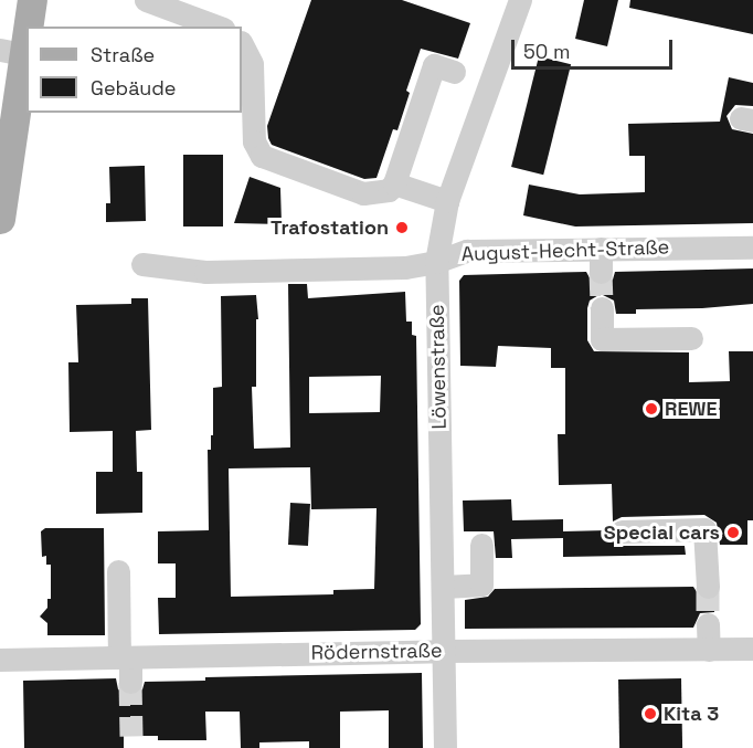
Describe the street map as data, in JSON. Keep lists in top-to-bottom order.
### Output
{
  "streets": {
    "street": ["August-Hecht-Straße", "Löwenstraße", "Rödernstraße"]
  },
  "crossings": [
    ["August-Hecht-Straße", "Löwenstraße"],
    ["Löwenstraße", "Rödernstraße"]
  ],
  "places": [
    "Trafostation",
    "REWE",
    "Special cars",
    "Kita 3"
  ],
  "legend": ["Straße", "Gebäude"],
  "scale_bar": "50 m"
}
